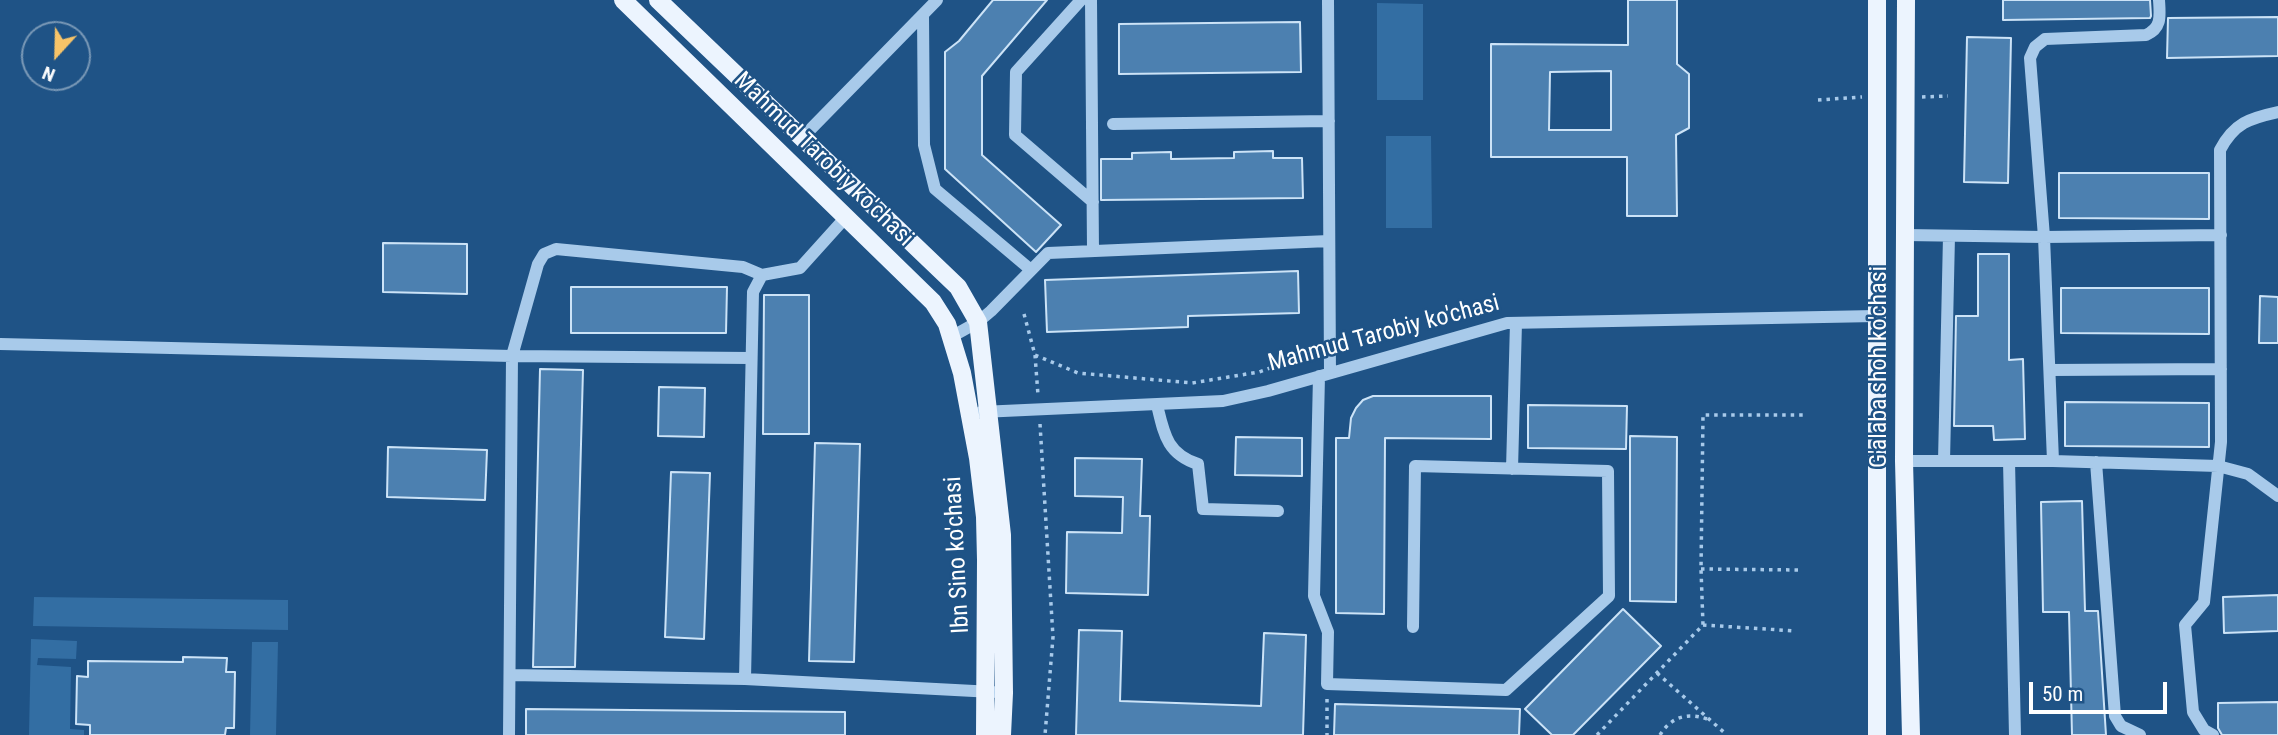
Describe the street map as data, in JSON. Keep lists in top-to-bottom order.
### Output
{
  "streets": {
    "main road": ["Mahmud Tarobiy ko'chasi", "G'alaba shoh ko'chasi", "Ibn Sino ko'chasi"]
  },
  "crossings": [
    ["Mahmud Tarobiy ko'chasi", "G'alaba shoh ko'chasi"],
    ["Mahmud Tarobiy ko'chasi", "Ibn Sino ko'chasi"]
  ],
  "scale_bar": "50 m",
  "north": "bottom"
}
